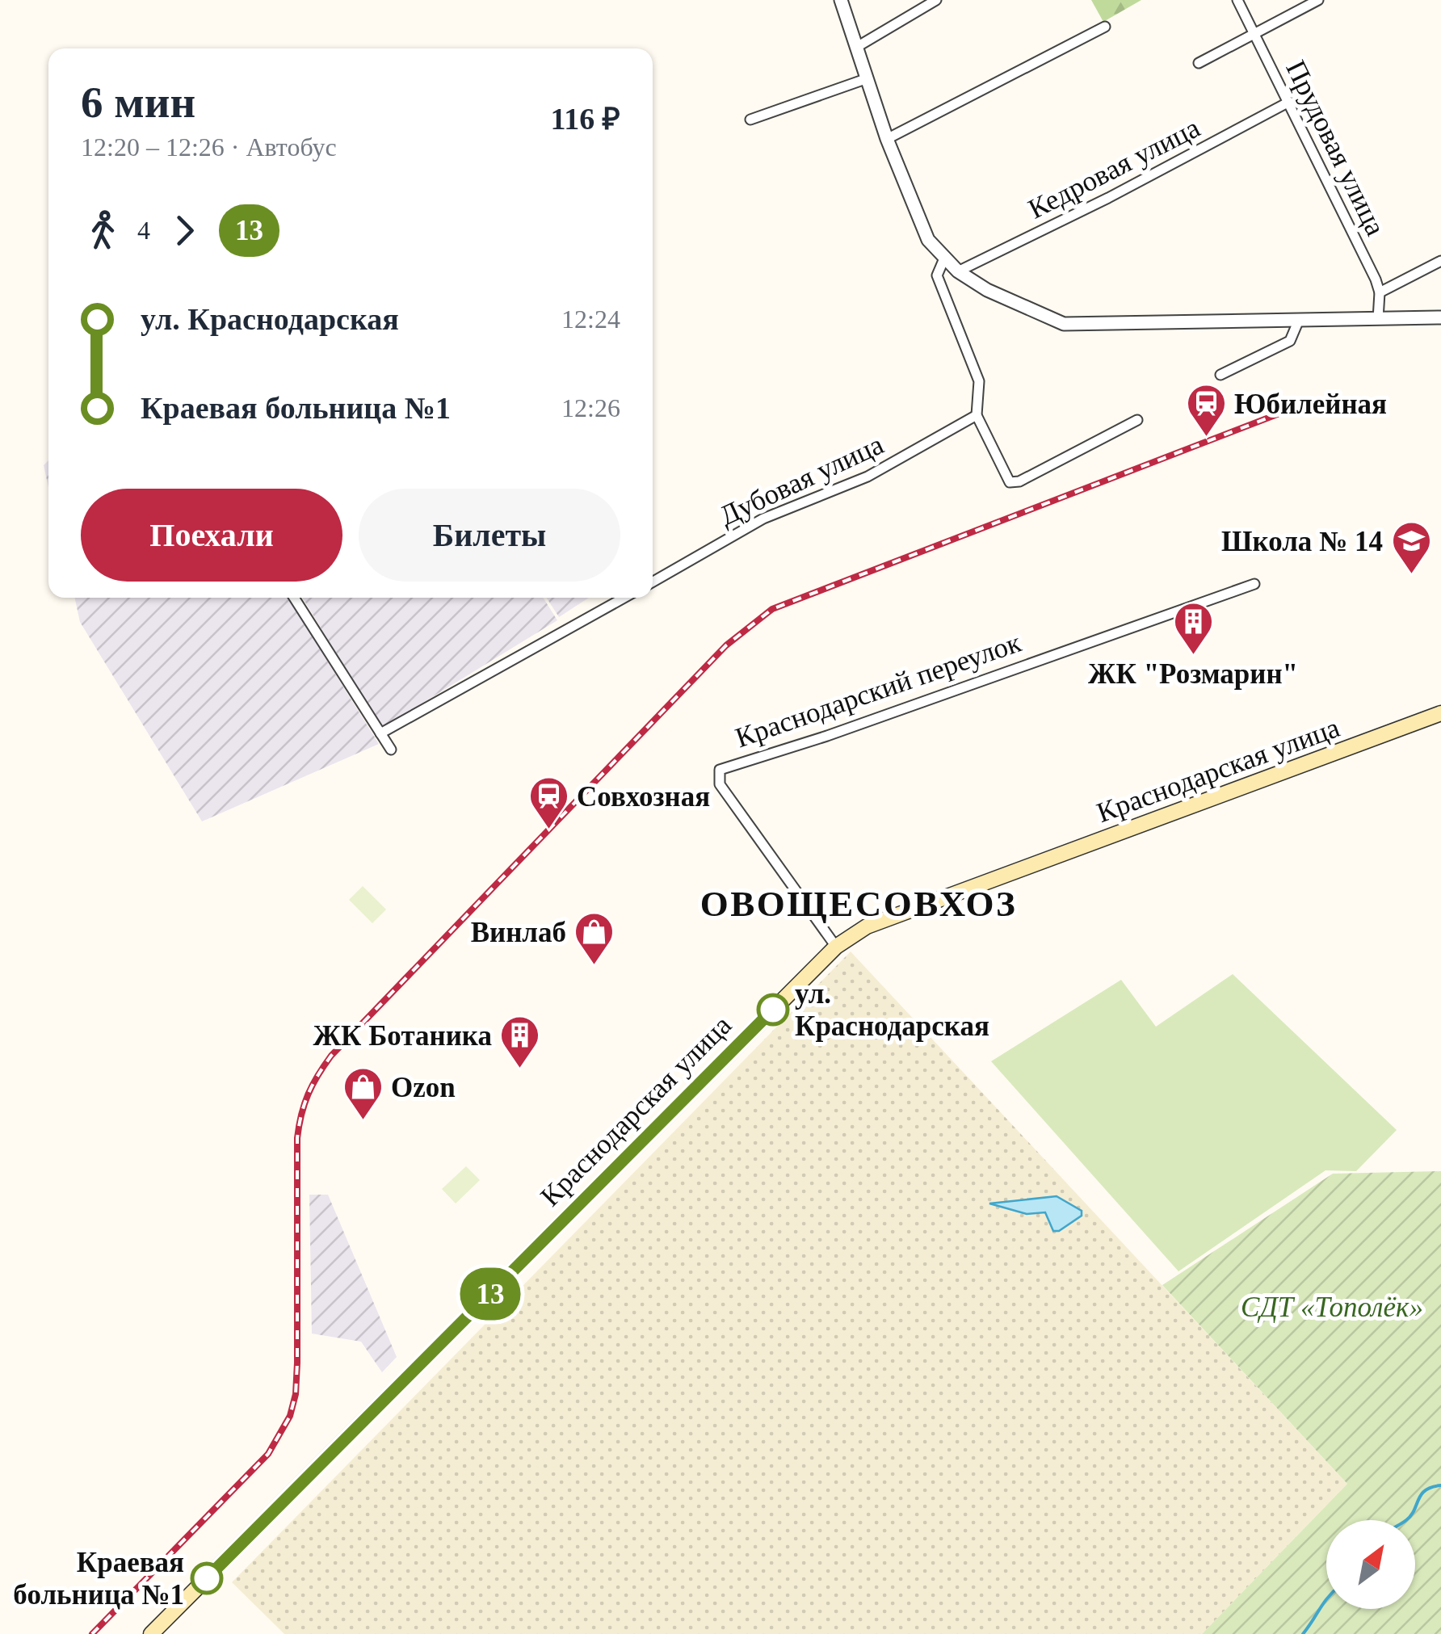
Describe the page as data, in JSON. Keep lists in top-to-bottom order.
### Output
{
  "streets": {
    "main road": ["Краснодарская улица"],
    "street": [
      "Прудовая улица",
      "Кедровая улица",
      "Дубовая улица",
      "Краснодарский переулок"
    ]
  },
  "crossings": [
    ["Прудовая улица", "Кедровая улица"],
    ["Краснодарский переулок", "Краснодарская улица"]
  ],
  "districts": ["ОВОЩЕСОВХОЗ"],
  "parks": ["СДТ «Тополёк»"],
  "places": {
    "station": ["Юбилейная", "Совхозная"],
    "school or university": ["Школа № 14"],
    "building": ["ЖК \"Розмарин\"", "ЖК Ботаника"],
    "shop": ["Винлаб", "Ozon"],
    "other": ["ул. Краснодарская", "Краевая больница №1"]
  },
  "lines": ["bus line 13"],
  "north": "top right",
  "page": {
    "on_map": "13",
    "heading": ["6 мин", "12:20 – 12:26 · Автобус", "116 ₽"],
    "legs": ["4", "13"],
    "list": [
      {
        "name": "ул. Краснодарская",
        "value": "12:24"
      },
      {
        "name": "Краевая больница №1",
        "value": "12:26"
      }
    ],
    "buttons": ["Поехали", "Билеты"]
  }
}
